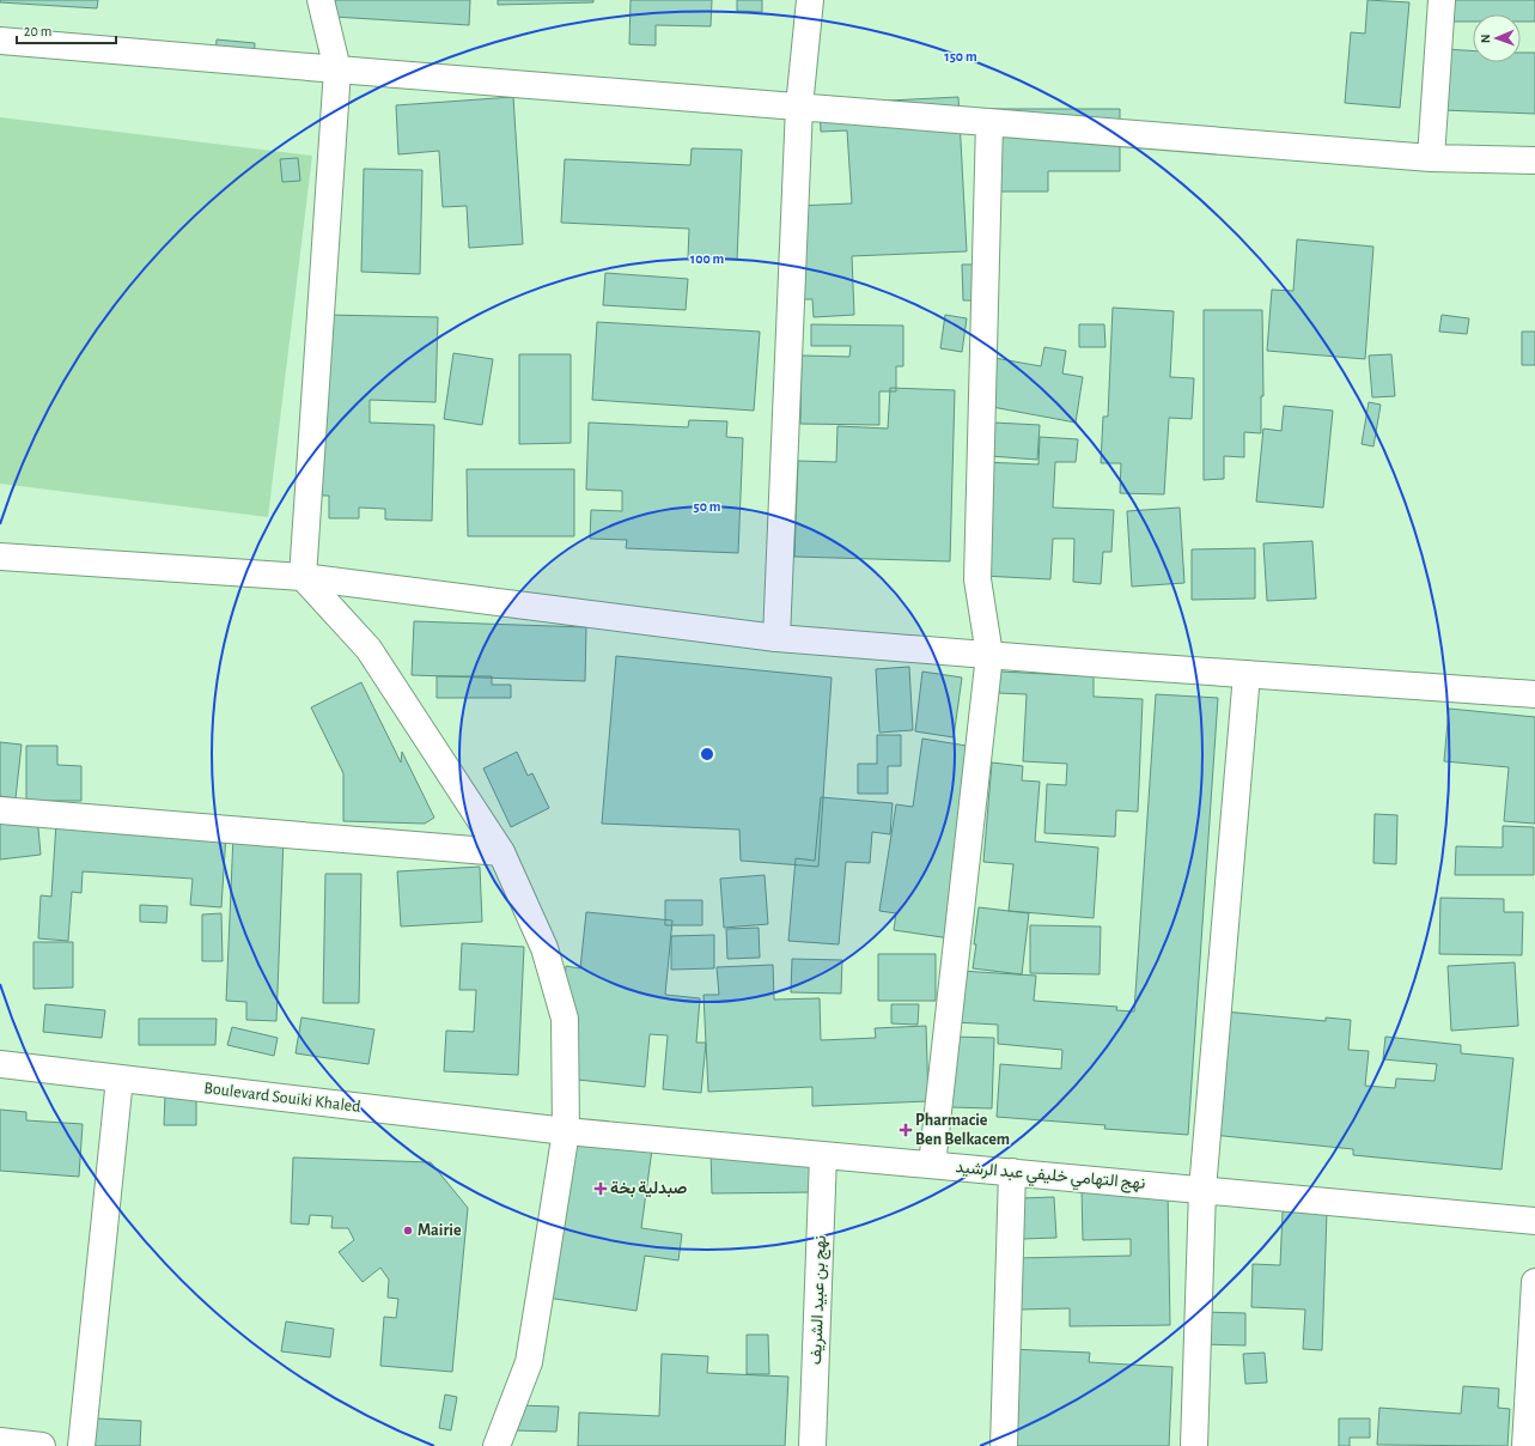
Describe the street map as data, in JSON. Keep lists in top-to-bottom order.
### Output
{
  "streets": {
    "street": ["Boulevard Souiki Khaled", "نهج التهامي خليفي عبد الرشيد", "نهج بن عبيد الشريف"]
  },
  "crossings": [
    ["Boulevard Souiki Khaled", "نهج التهامي خليفي عبد الرشيد"],
    ["نهج التهامي خليفي عبد الرشيد", "نهج بن عبيد الشريف"]
  ],
  "places": {
    "health": ["Pharmacie Ben Belkacem", "صبدلية بخة"],
    "other": ["Mairie"]
  },
  "scale_bar": "20 m",
  "north": "left",
  "rings": ["150 m", "100 m", "50 m"]
}
